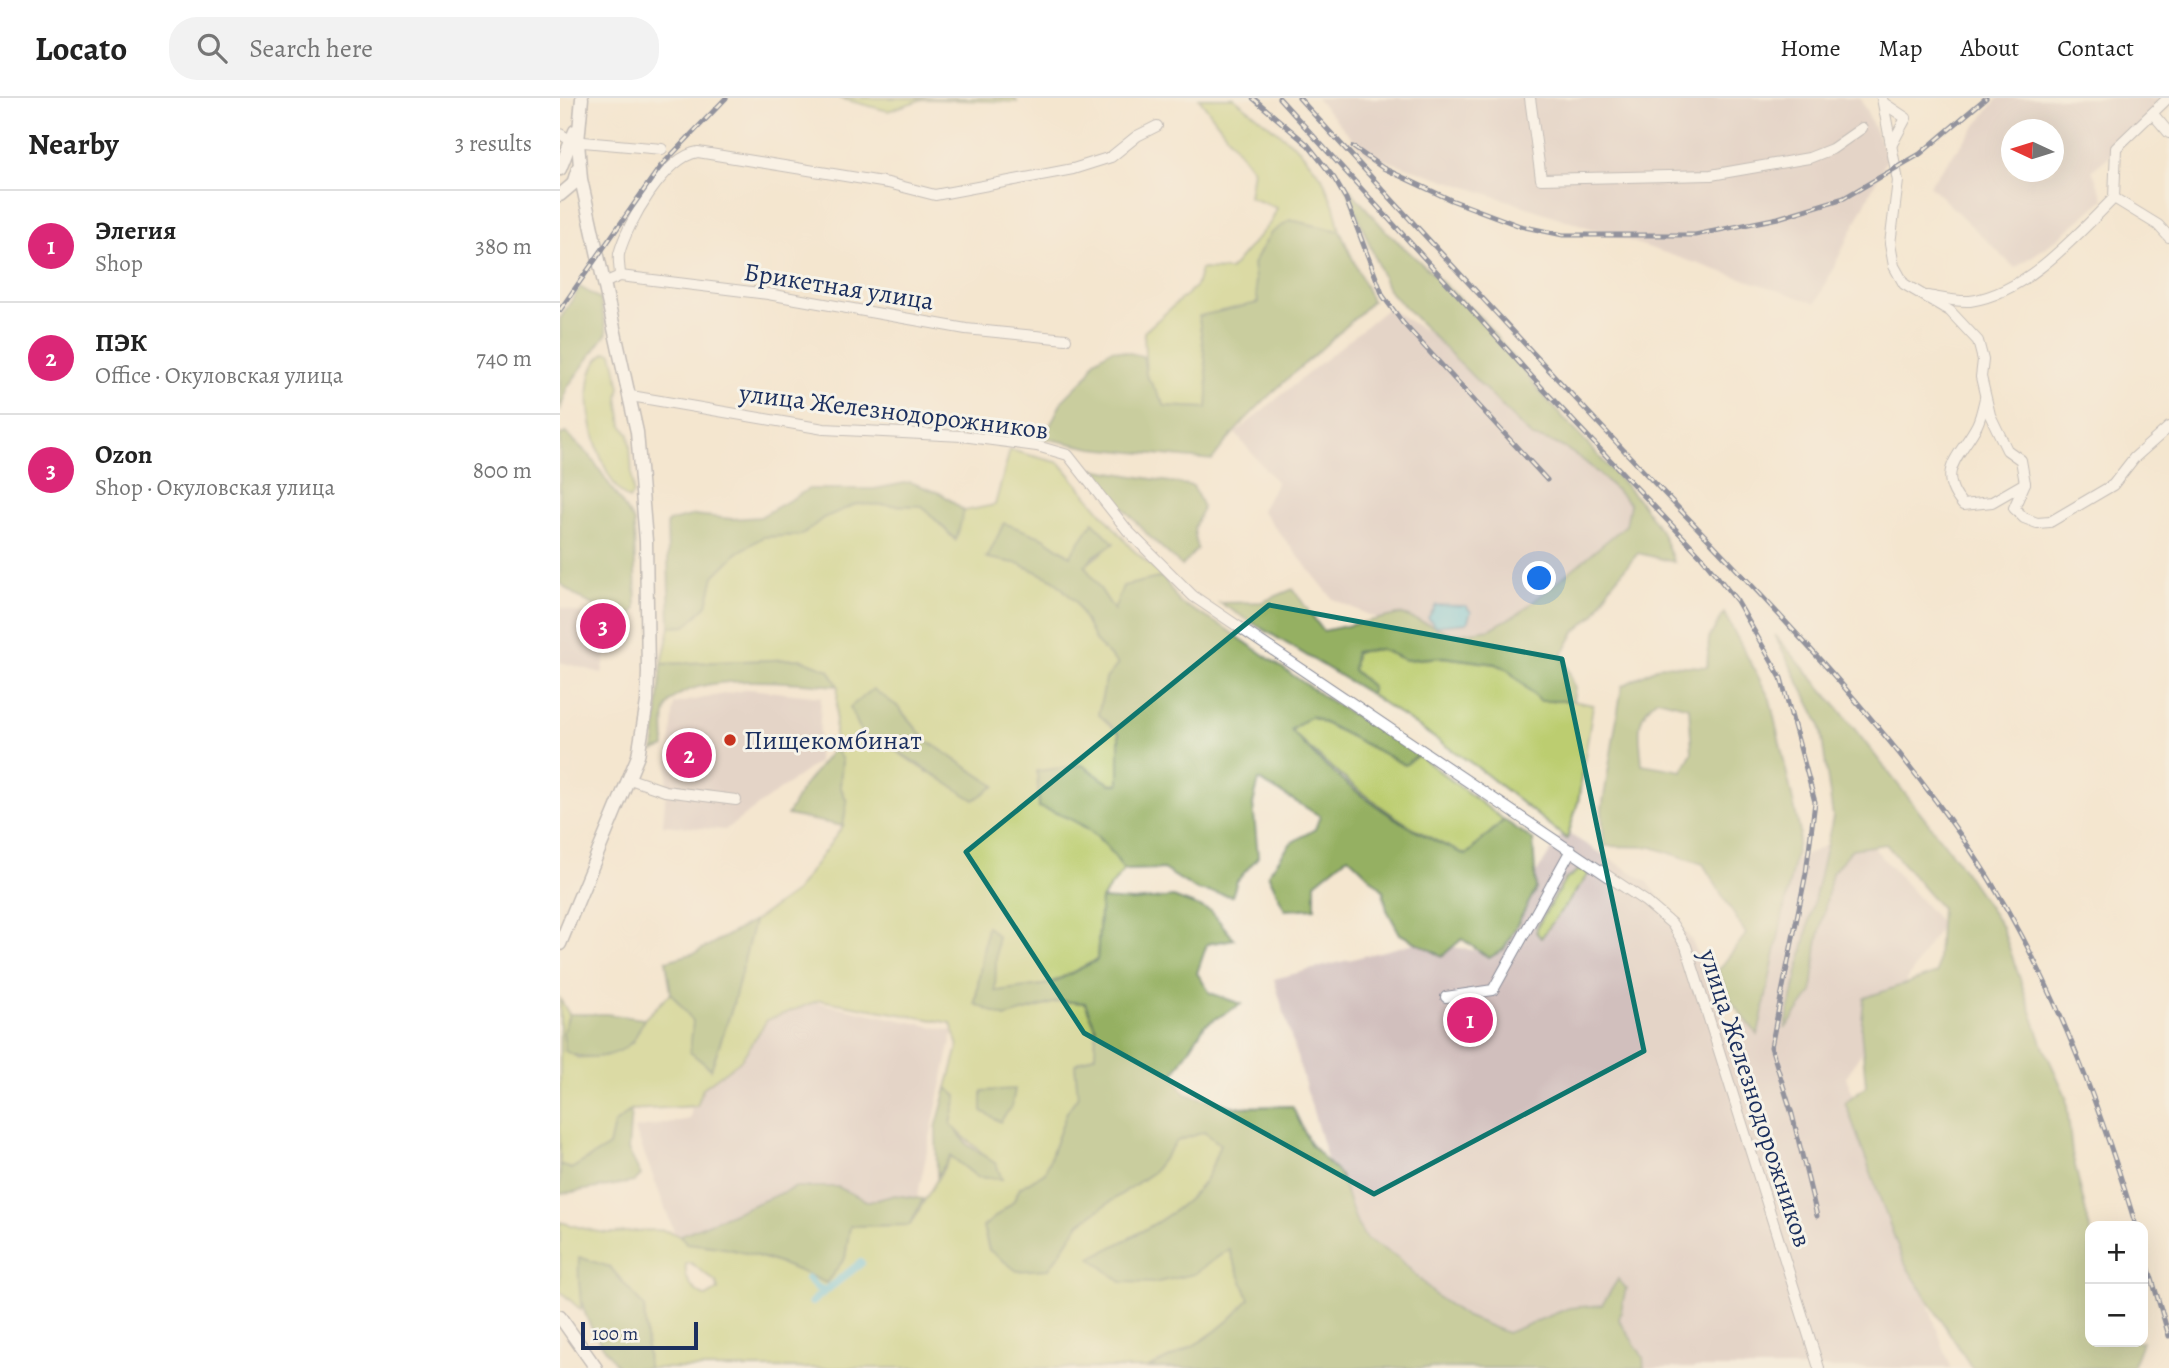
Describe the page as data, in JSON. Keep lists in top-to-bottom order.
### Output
{
  "streets": {
    "street": ["Брикетная улица", "улица Железнодорожников"]
  },
  "places": ["Пищекомбинат"],
  "scale_bar": "100 m",
  "north": "left",
  "page": {
    "header": "Locato",
    "search": "Search here",
    "nav": [
      "Home",
      "Map",
      "About",
      "Contact"
    ],
    "heading": ["Nearby", "3 results"],
    "list": [
      {
        "mark": "1",
        "name": "Элегия",
        "note": "Shop",
        "value": "380 m"
      },
      {
        "mark": "2",
        "name": "ПЭК",
        "note": "Office · Окуловская улица",
        "value": "740 m"
      },
      {
        "mark": "3",
        "name": "Ozon",
        "note": "Shop · Окуловская улица",
        "value": "800 m"
      }
    ],
    "pins": ["3", "2", "1"],
    "map_buttons": ["+", "−"],
    "scale": "100 m"
  }
}
